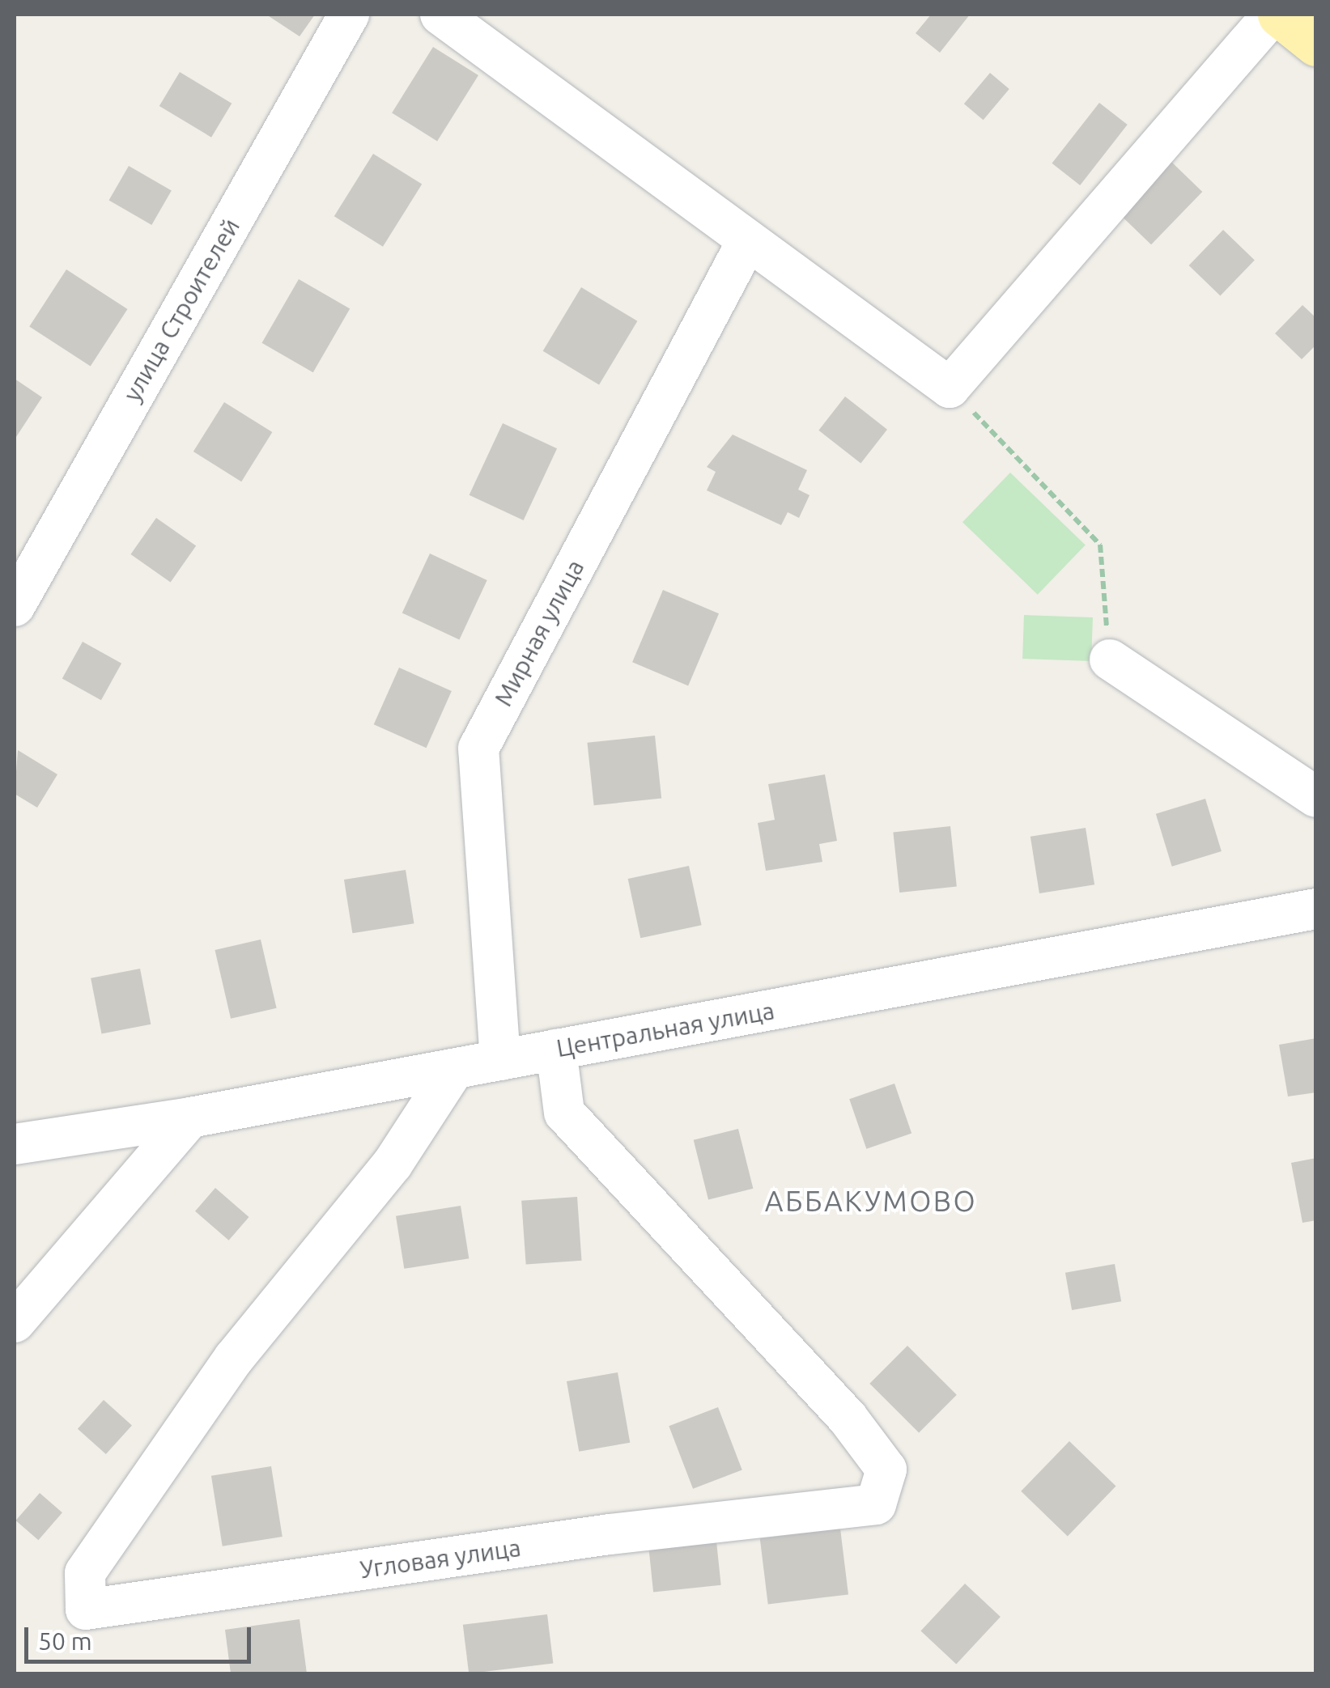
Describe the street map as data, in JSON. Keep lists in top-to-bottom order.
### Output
{
  "streets": {
    "street": [
      "улица Строителей",
      "Мирная улица",
      "Центральная улица",
      "Угловая улица"
    ]
  },
  "crossings": [
    ["Мирная улица", "Центральная улица"],
    ["Центральная улица", "Угловая улица"]
  ],
  "districts": ["АББАКУМОВО"],
  "scale_bar": "50 m"
}
